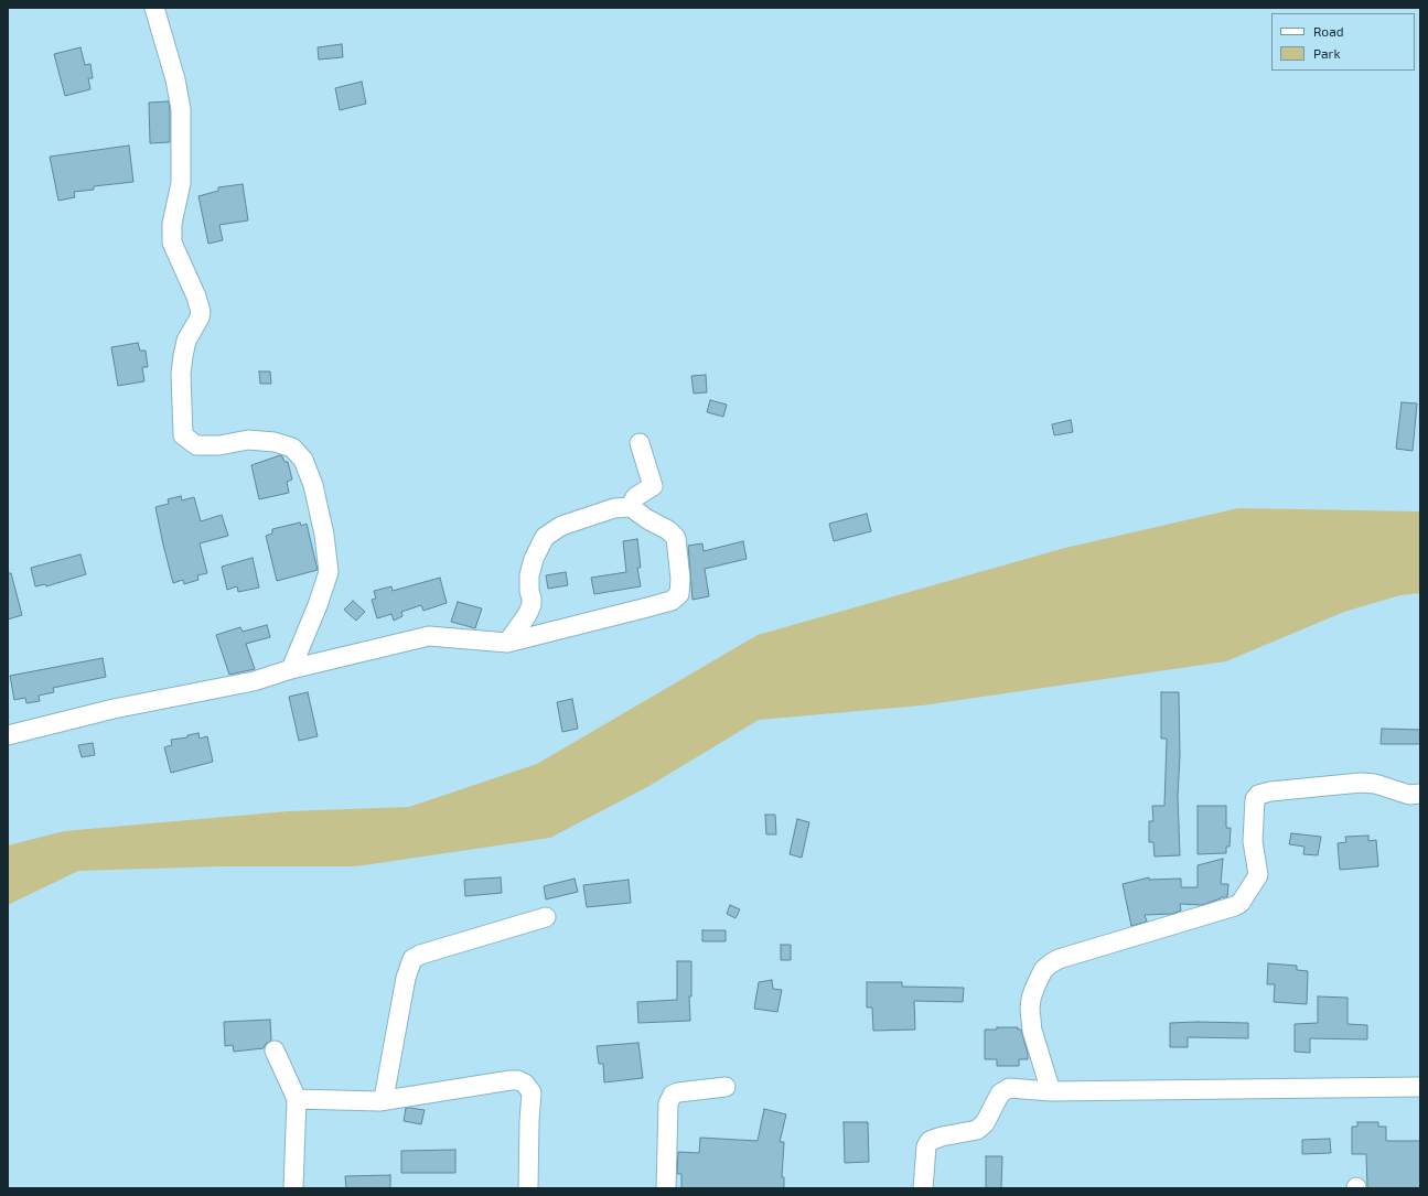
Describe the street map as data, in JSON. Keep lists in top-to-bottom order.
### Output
{
  "legend": ["Road", "Park"]
}
